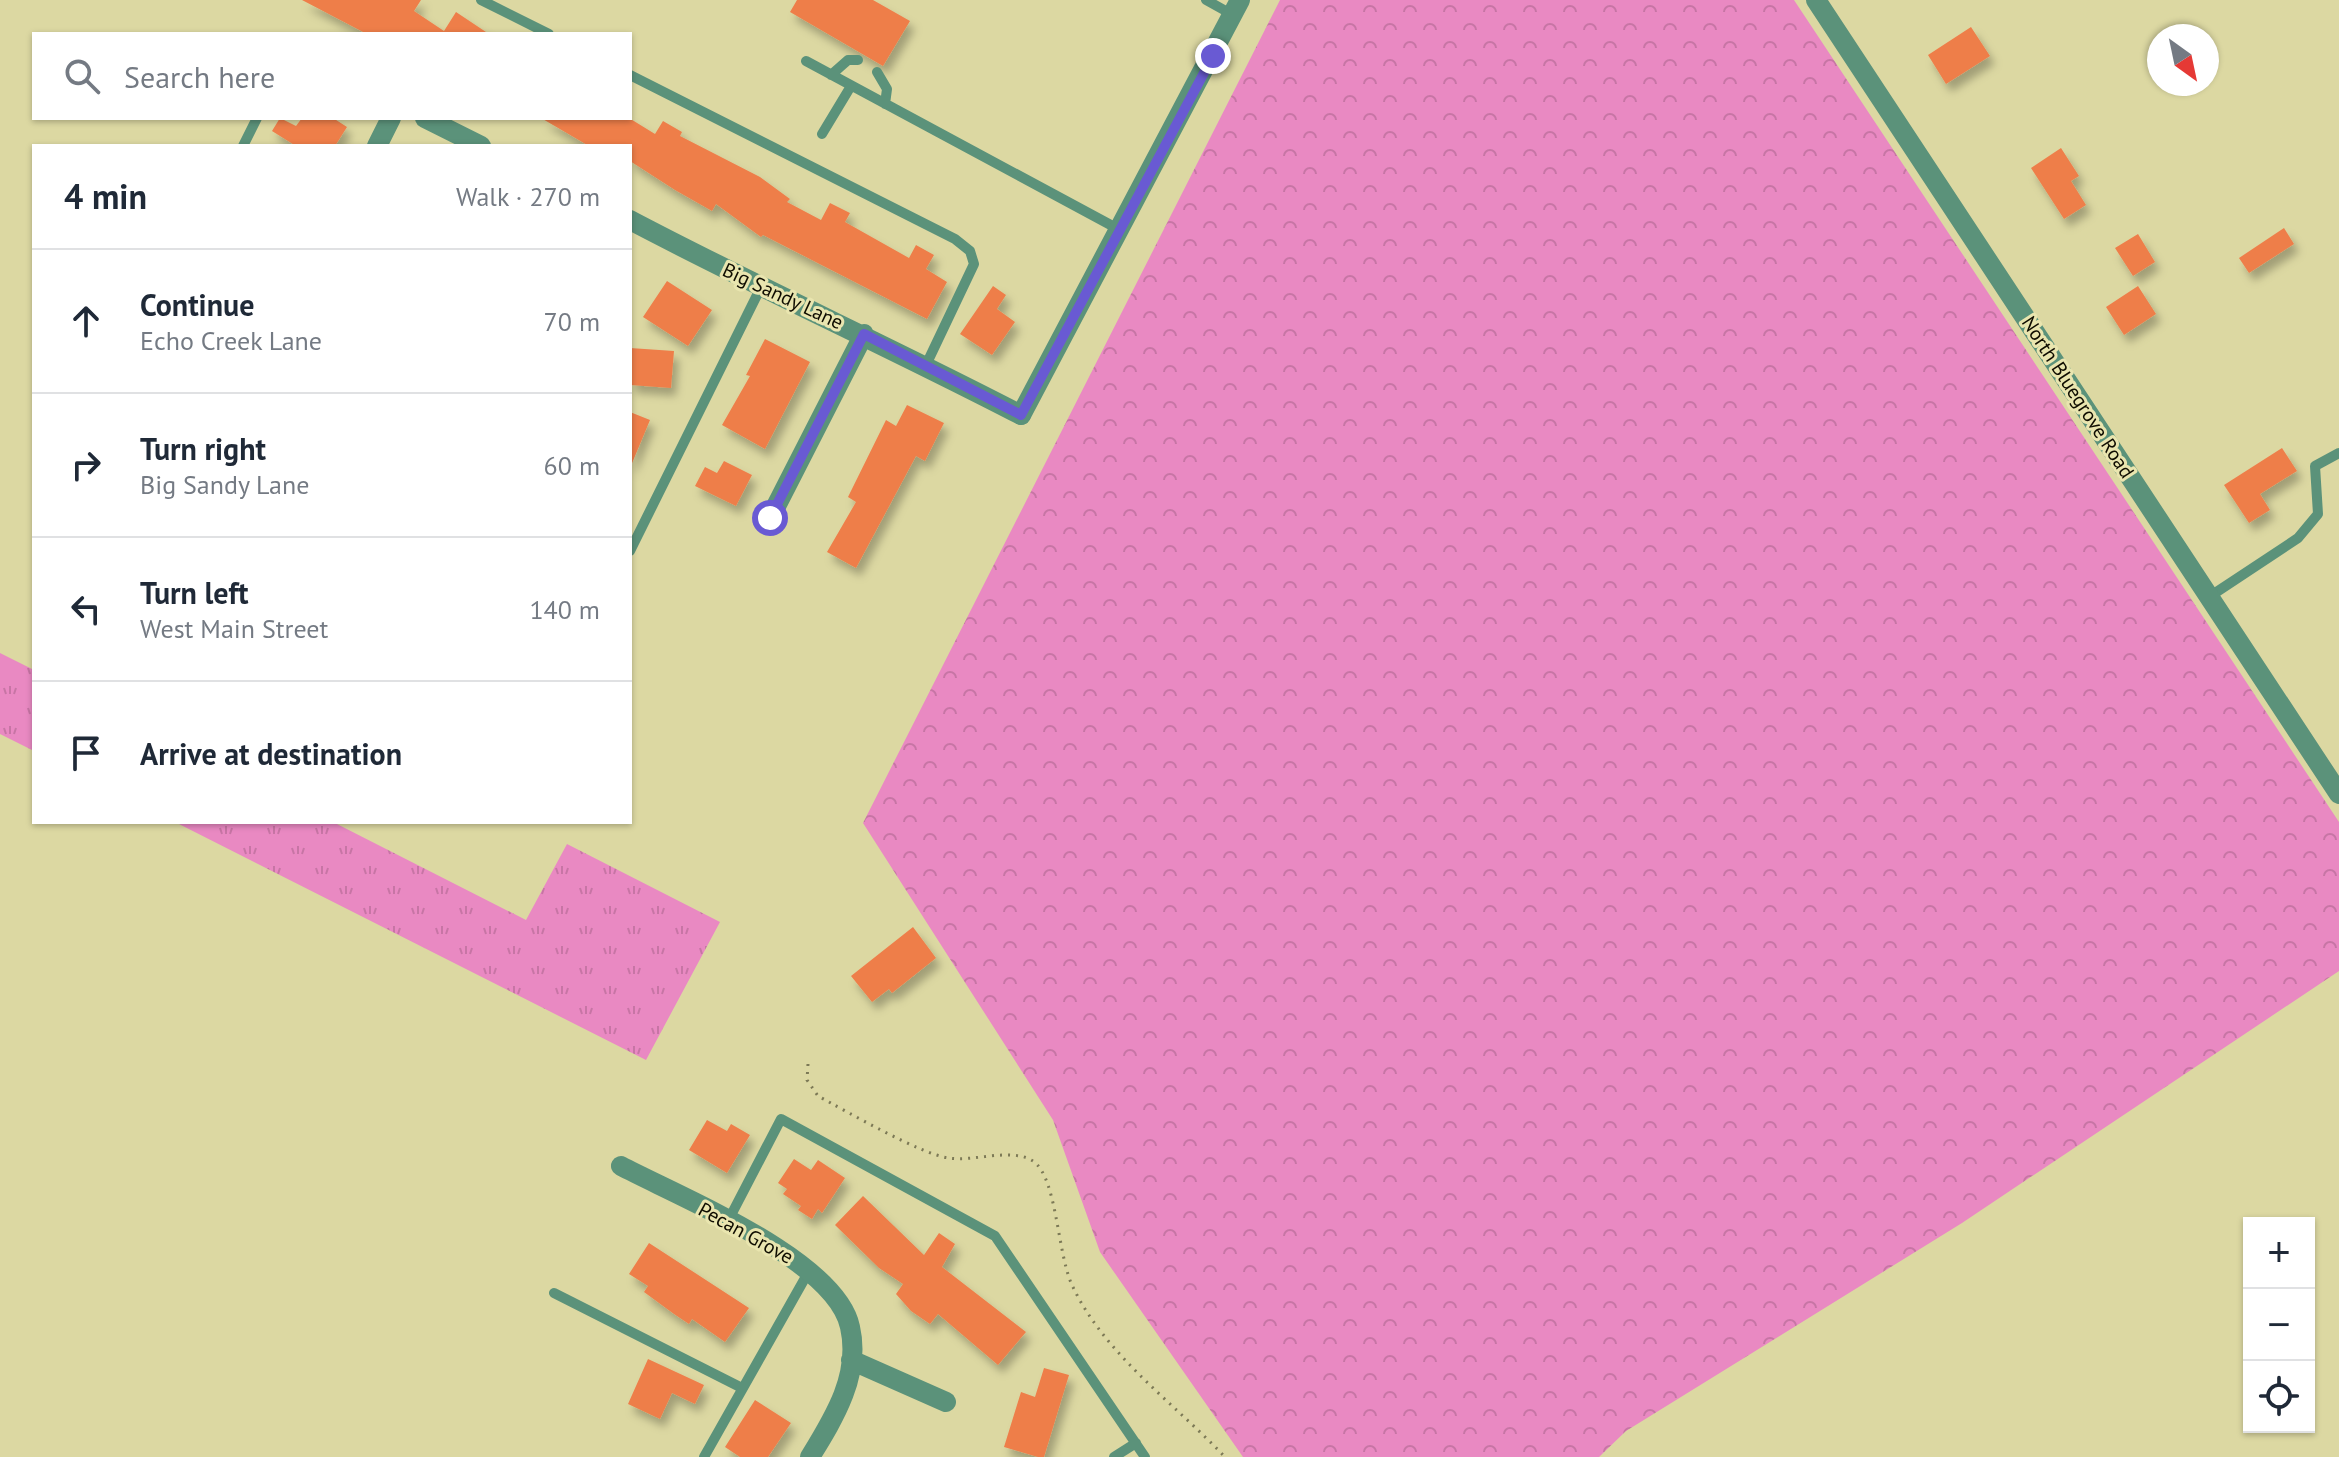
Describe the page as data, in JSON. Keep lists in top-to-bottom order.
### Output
{
  "streets": {
    "street": ["Big Sandy Lane", "North Bluegrove Road", "Pecan Grove"]
  },
  "north": "bottom right",
  "page": {
    "search": "Search here",
    "heading": ["4 min", "Walk · 270 m"],
    "list": [
      ["Continue", "Echo Creek Lane", "70 m"],
      ["Turn right", "Big Sandy Lane", "60 m"],
      ["Turn left", "West Main Street", "140 m"],
      "Arrive at destination"
    ],
    "map_buttons": ["+", "−"]
  }
}
